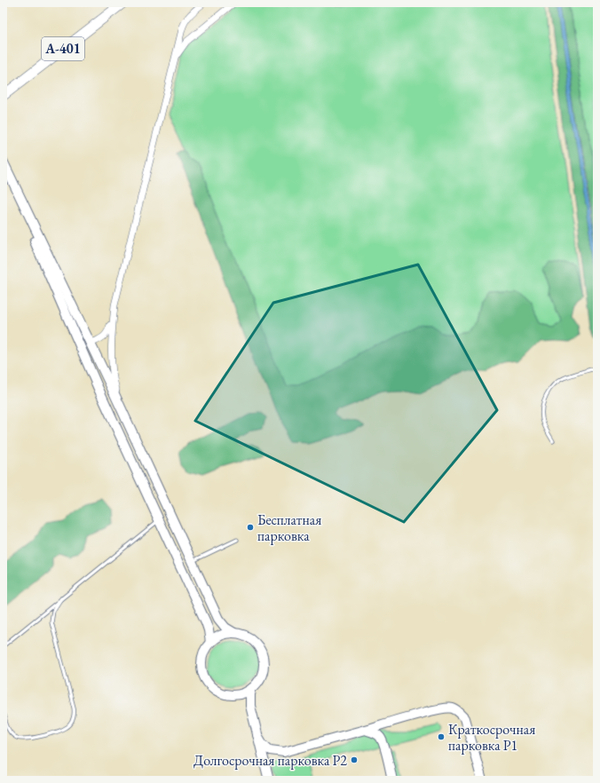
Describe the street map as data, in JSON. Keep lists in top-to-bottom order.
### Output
{
  "streets": {
    "main road": ["А-401"]
  },
  "places": ["Бесплатная парковка", "Краткосрочная парковка P1", "Долгосрочная парковка P2"]
}
